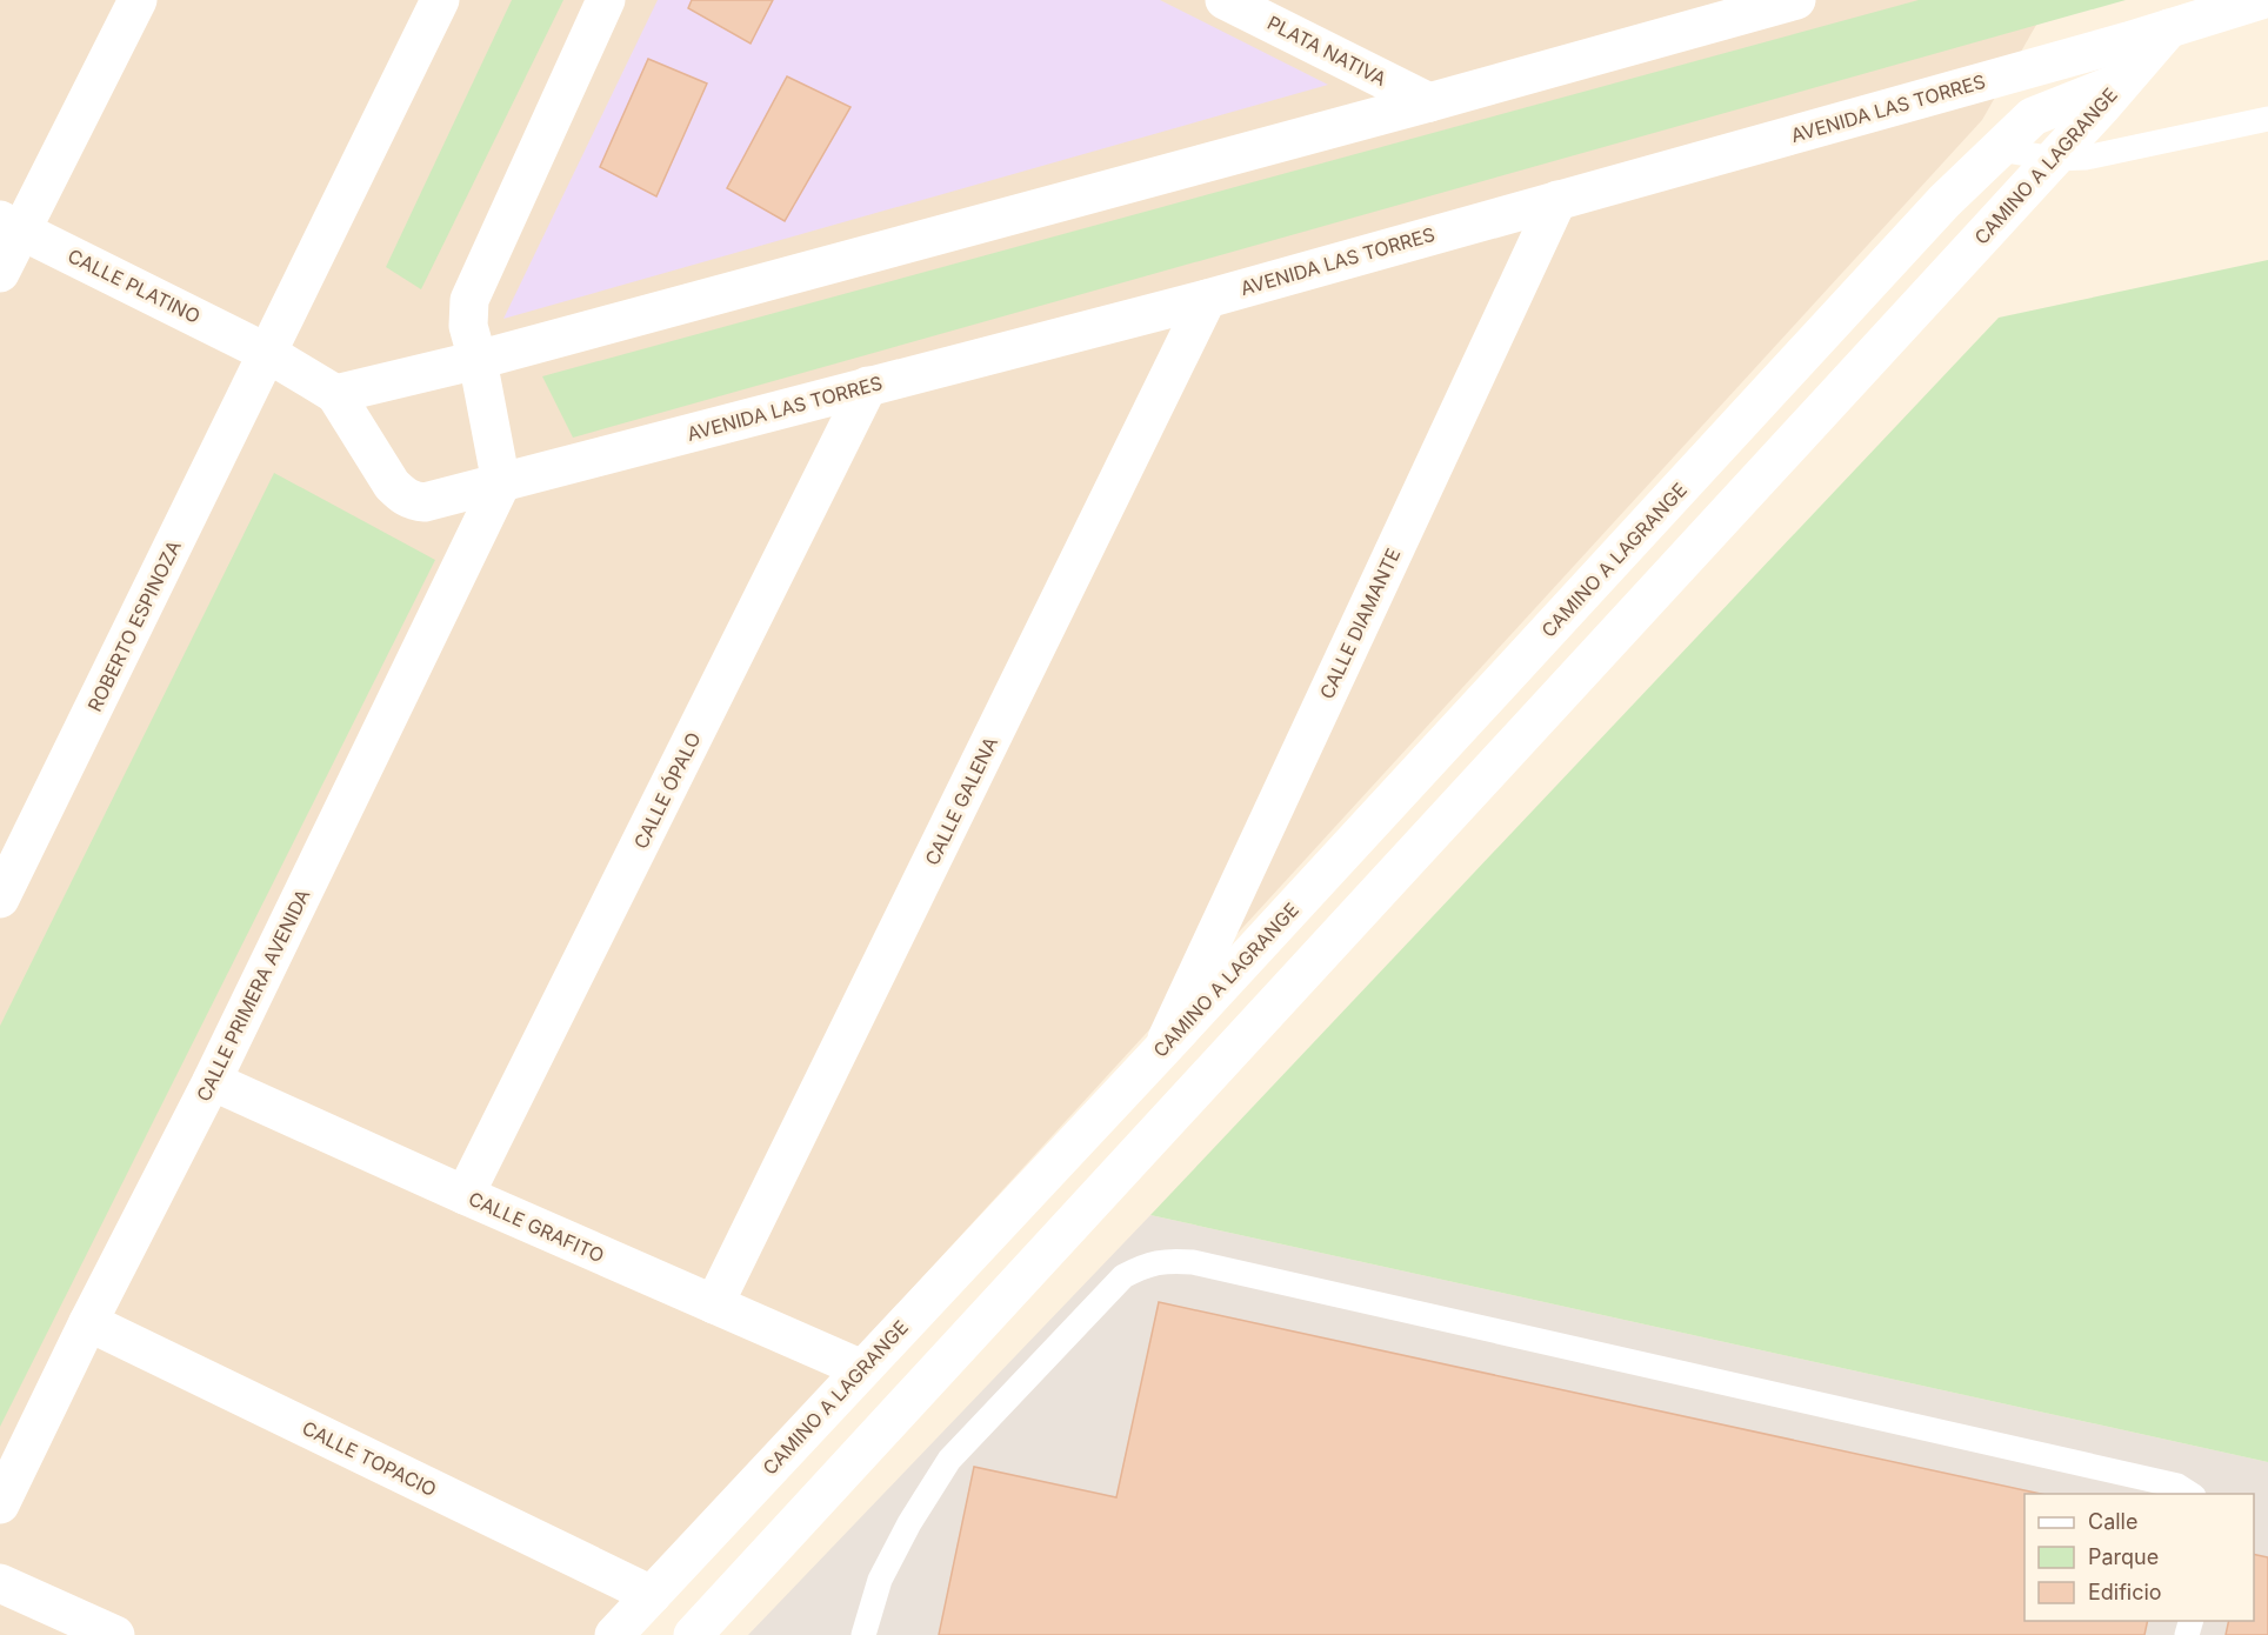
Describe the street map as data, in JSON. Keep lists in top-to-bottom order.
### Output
{
  "streets": {
    "street": [
      "PLATA NATIVA",
      "AVENIDA LAS TORRES",
      "CAMINO A LAGRANGE",
      "CALLE PLATINO",
      "CALLE DIAMANTE",
      "ROBERTO ESPINOZA",
      "CALLE ÓPALO",
      "CALLE GALENA",
      "CALLE PRIMERA AVENIDA",
      "CALLE GRAFITO",
      "CALLE TOPACIO"
    ]
  },
  "crossings": [
    ["AVENIDA LAS TORRES", "CALLE PLATINO"],
    ["AVENIDA LAS TORRES", "CALLE DIAMANTE"],
    ["AVENIDA LAS TORRES", "ROBERTO ESPINOZA"],
    ["AVENIDA LAS TORRES", "CALLE ÓPALO"],
    ["AVENIDA LAS TORRES", "CALLE GALENA"],
    ["AVENIDA LAS TORRES", "CALLE PRIMERA AVENIDA"],
    ["CAMINO A LAGRANGE", "CALLE DIAMANTE"],
    ["CAMINO A LAGRANGE", "CALLE GRAFITO"],
    ["CAMINO A LAGRANGE", "CALLE TOPACIO"],
    ["CALLE PLATINO", "ROBERTO ESPINOZA"],
    ["CALLE ÓPALO", "CALLE GRAFITO"],
    ["CALLE GALENA", "CALLE GRAFITO"],
    ["CALLE PRIMERA AVENIDA", "CALLE GRAFITO"],
    ["CALLE PRIMERA AVENIDA", "CALLE TOPACIO"]
  ],
  "legend": ["Calle", "Parque", "Edificio"]
}
